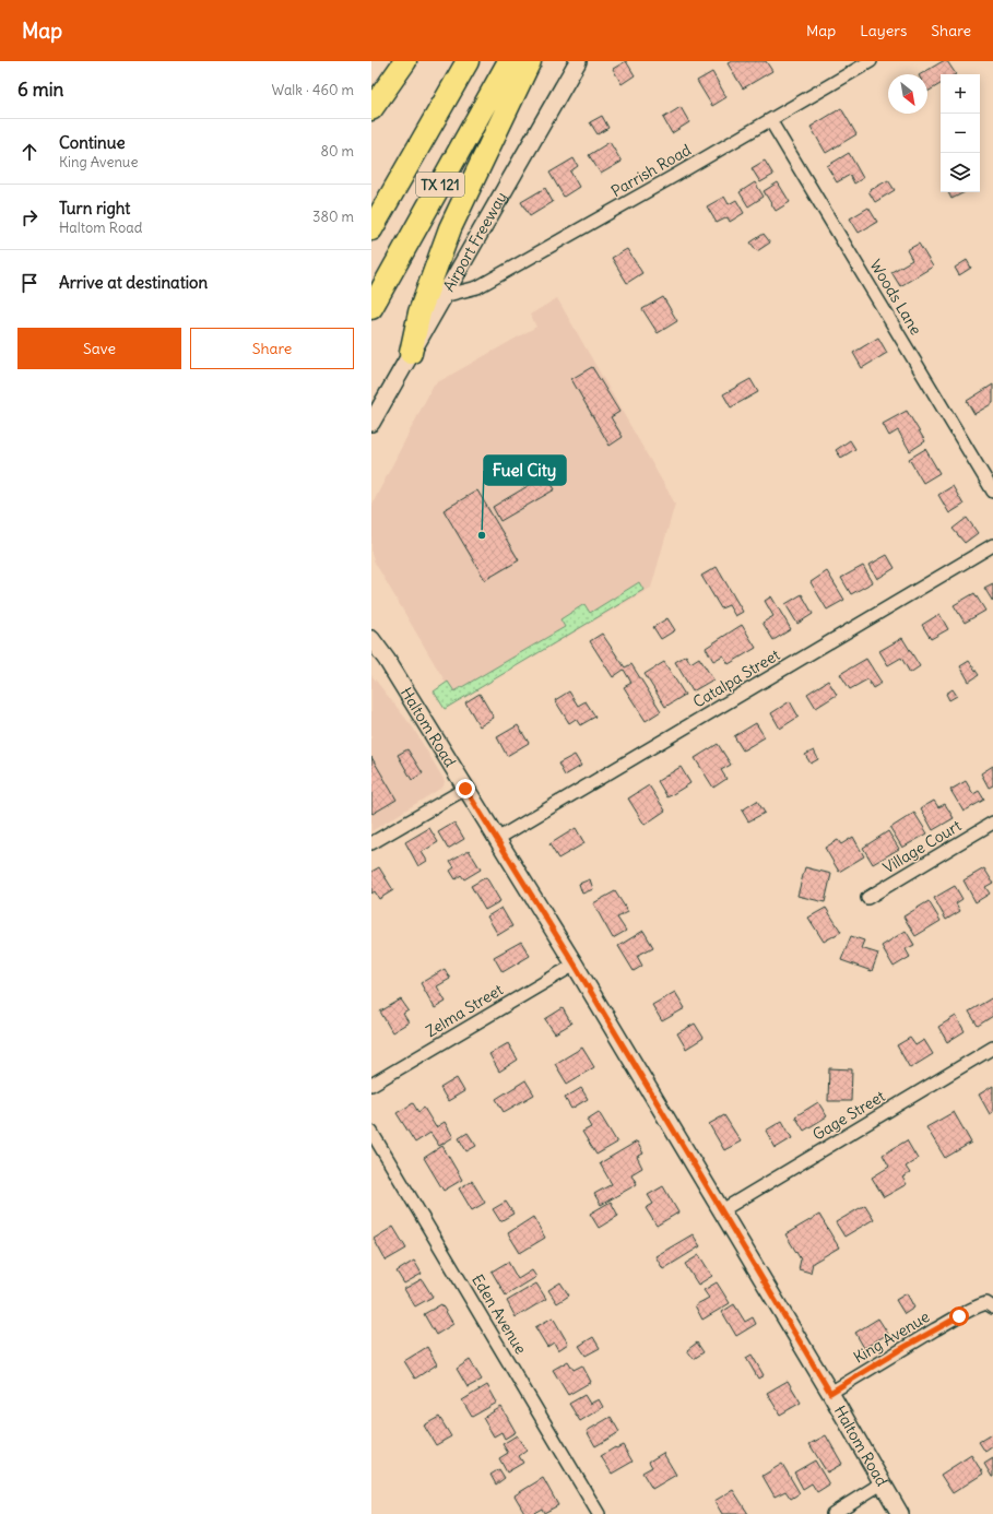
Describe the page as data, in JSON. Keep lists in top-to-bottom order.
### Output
{
  "streets": {
    "highway": ["TX 121"],
    "main road": ["Airport Freeway", "Haltom Road"],
    "street": [
      "Parrish Road",
      "Woods Lane",
      "Catalpa Street",
      "Village Court",
      "Zelma Street",
      "Gage Street",
      "Eden Avenue",
      "King Avenue"
    ]
  },
  "crossings": [
    ["Parrish Road", "Airport Freeway"],
    ["Parrish Road", "Woods Lane"],
    ["Catalpa Street", "Haltom Road"],
    ["Haltom Road", "Zelma Street"],
    ["Haltom Road", "Gage Street"],
    ["Haltom Road", "King Avenue"]
  ],
  "places": ["Fuel City"],
  "north": "bottom right",
  "page": {
    "header": "Map",
    "nav": ["Map", "Layers", "Share"],
    "heading": ["6 min", "Walk · 460 m"],
    "map_buttons": ["+", "−"],
    "list": [
      ["Continue", "King Avenue", "80 m"],
      ["Turn right", "Haltom Road", "380 m"],
      "Arrive at destination"
    ],
    "buttons": ["Save", "Share"]
  }
}
